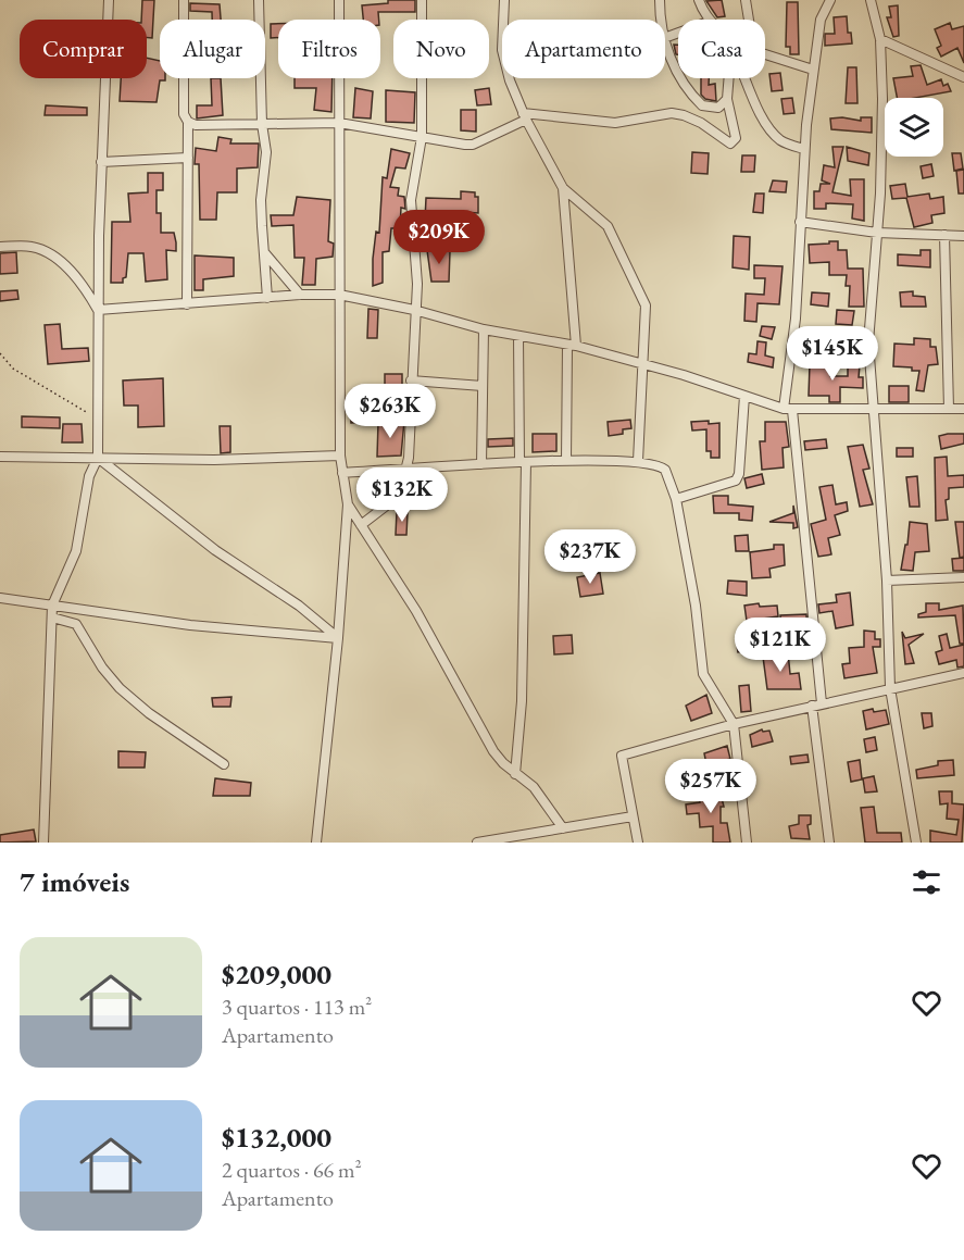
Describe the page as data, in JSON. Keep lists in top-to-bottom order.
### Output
{
  "page": {
    "chip": [
      "Comprar",
      "Alugar",
      "Filtros",
      "Novo",
      "Apartamento",
      "Casa"
    ],
    "price": [
      "$209K",
      "$145K",
      "$263K",
      "$132K",
      "$237K",
      "$121K",
      "$257K"
    ],
    "heading": "7 imóveis",
    "list": [
      {
        "name": "$209,000",
        "note": "3 quartos · 113 m² · Apartamento"
      },
      {
        "name": "$132,000",
        "note": "2 quartos · 66 m² · Apartamento"
      }
    ]
  }
}
